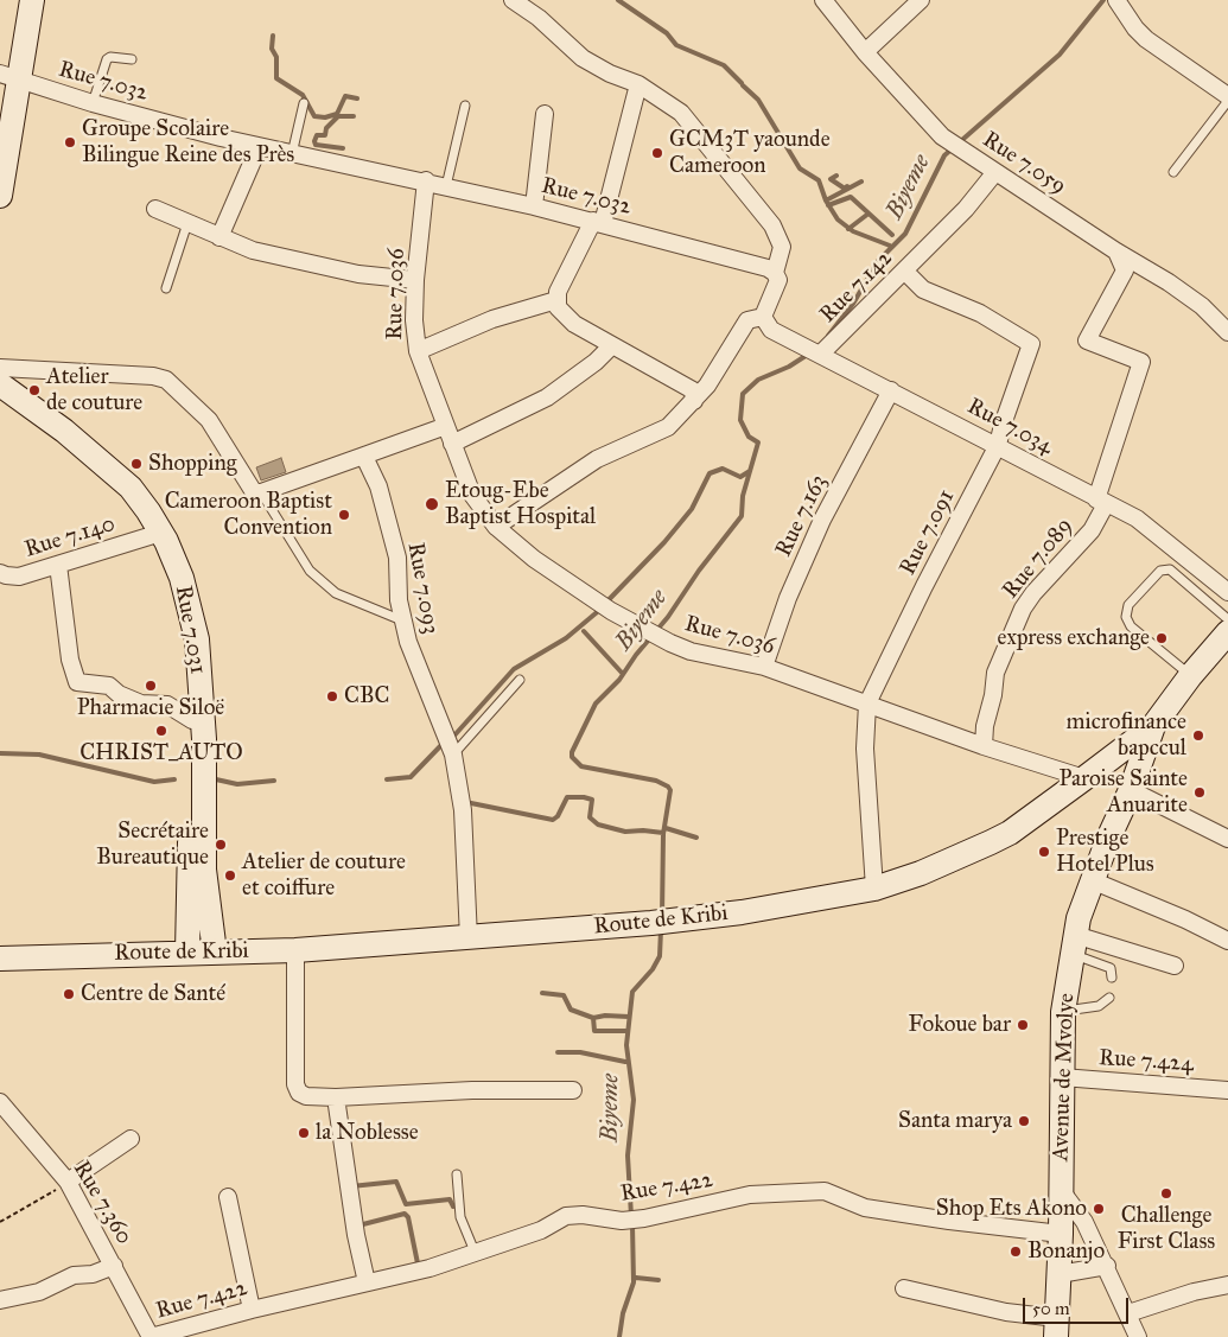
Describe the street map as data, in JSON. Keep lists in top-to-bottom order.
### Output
{
  "streets": {
    "main road": ["Rue 7.031", "Route de Kribi", "Avenue de Mvolye"],
    "street": [
      "Rue 7.032",
      "Rue 7.059",
      "Rue 7.142",
      "Rue 7.036",
      "Rue 7.034",
      "Rue 7.163",
      "Rue 7.091",
      "Rue 7.140",
      "Rue 7.089",
      "Rue 7.093",
      "Rue 7.424",
      "Rue 7.422",
      "Rue 7.360"
    ]
  },
  "crossings": [
    ["Rue 7.032", "Rue 7.036"],
    ["Rue 7.059", "Rue 7.142"],
    ["Rue 7.059", "Rue 7.089"],
    ["Rue 7.142", "Rue 7.034"],
    ["Rue 7.142", "Rue 7.091"],
    ["Rue 7.036", "Rue 7.163"],
    ["Rue 7.036", "Rue 7.091"],
    ["Rue 7.036", "Rue 7.089"],
    ["Rue 7.036", "Route de Kribi"],
    ["Rue 7.034", "Rue 7.163"],
    ["Rue 7.034", "Rue 7.091"],
    ["Rue 7.034", "Rue 7.089"],
    ["Rue 7.091", "Route de Kribi"],
    ["Rue 7.140", "Rue 7.031"],
    ["Rue 7.093", "Route de Kribi"],
    ["Rue 7.031", "Route de Kribi"],
    ["Route de Kribi", "Avenue de Mvolye"],
    ["Rue 7.424", "Avenue de Mvolye"],
    ["Avenue de Mvolye", "Rue 7.422"],
    ["Rue 7.422", "Rue 7.360"]
  ],
  "water": ["Biyeme"],
  "places": [
    "Groupe Scolaire Bilingue Reine des Près",
    "GCM3T yaounde Cameroon",
    "Atelier de couture",
    "Shopping",
    "Etoug-Ebe Baptist Hospital",
    "Cameroon Baptist Convention",
    "express exchange",
    "Pharmacie Siloë",
    "CBC",
    "CHRIST_AUTO",
    "microfinance bapccul",
    "Paroise Sainte Anuarite",
    "Secrétaire Bureautique",
    "Prestige Hotel Plus",
    "Atelier de couture et coiffure",
    "Centre de Santé",
    "Fokoue bar",
    "Santa marya",
    "la Noblesse",
    "Challenge First Class",
    "Shop Ets Akono",
    "Bonanjo"
  ],
  "scale_bar": "50 m"
}
